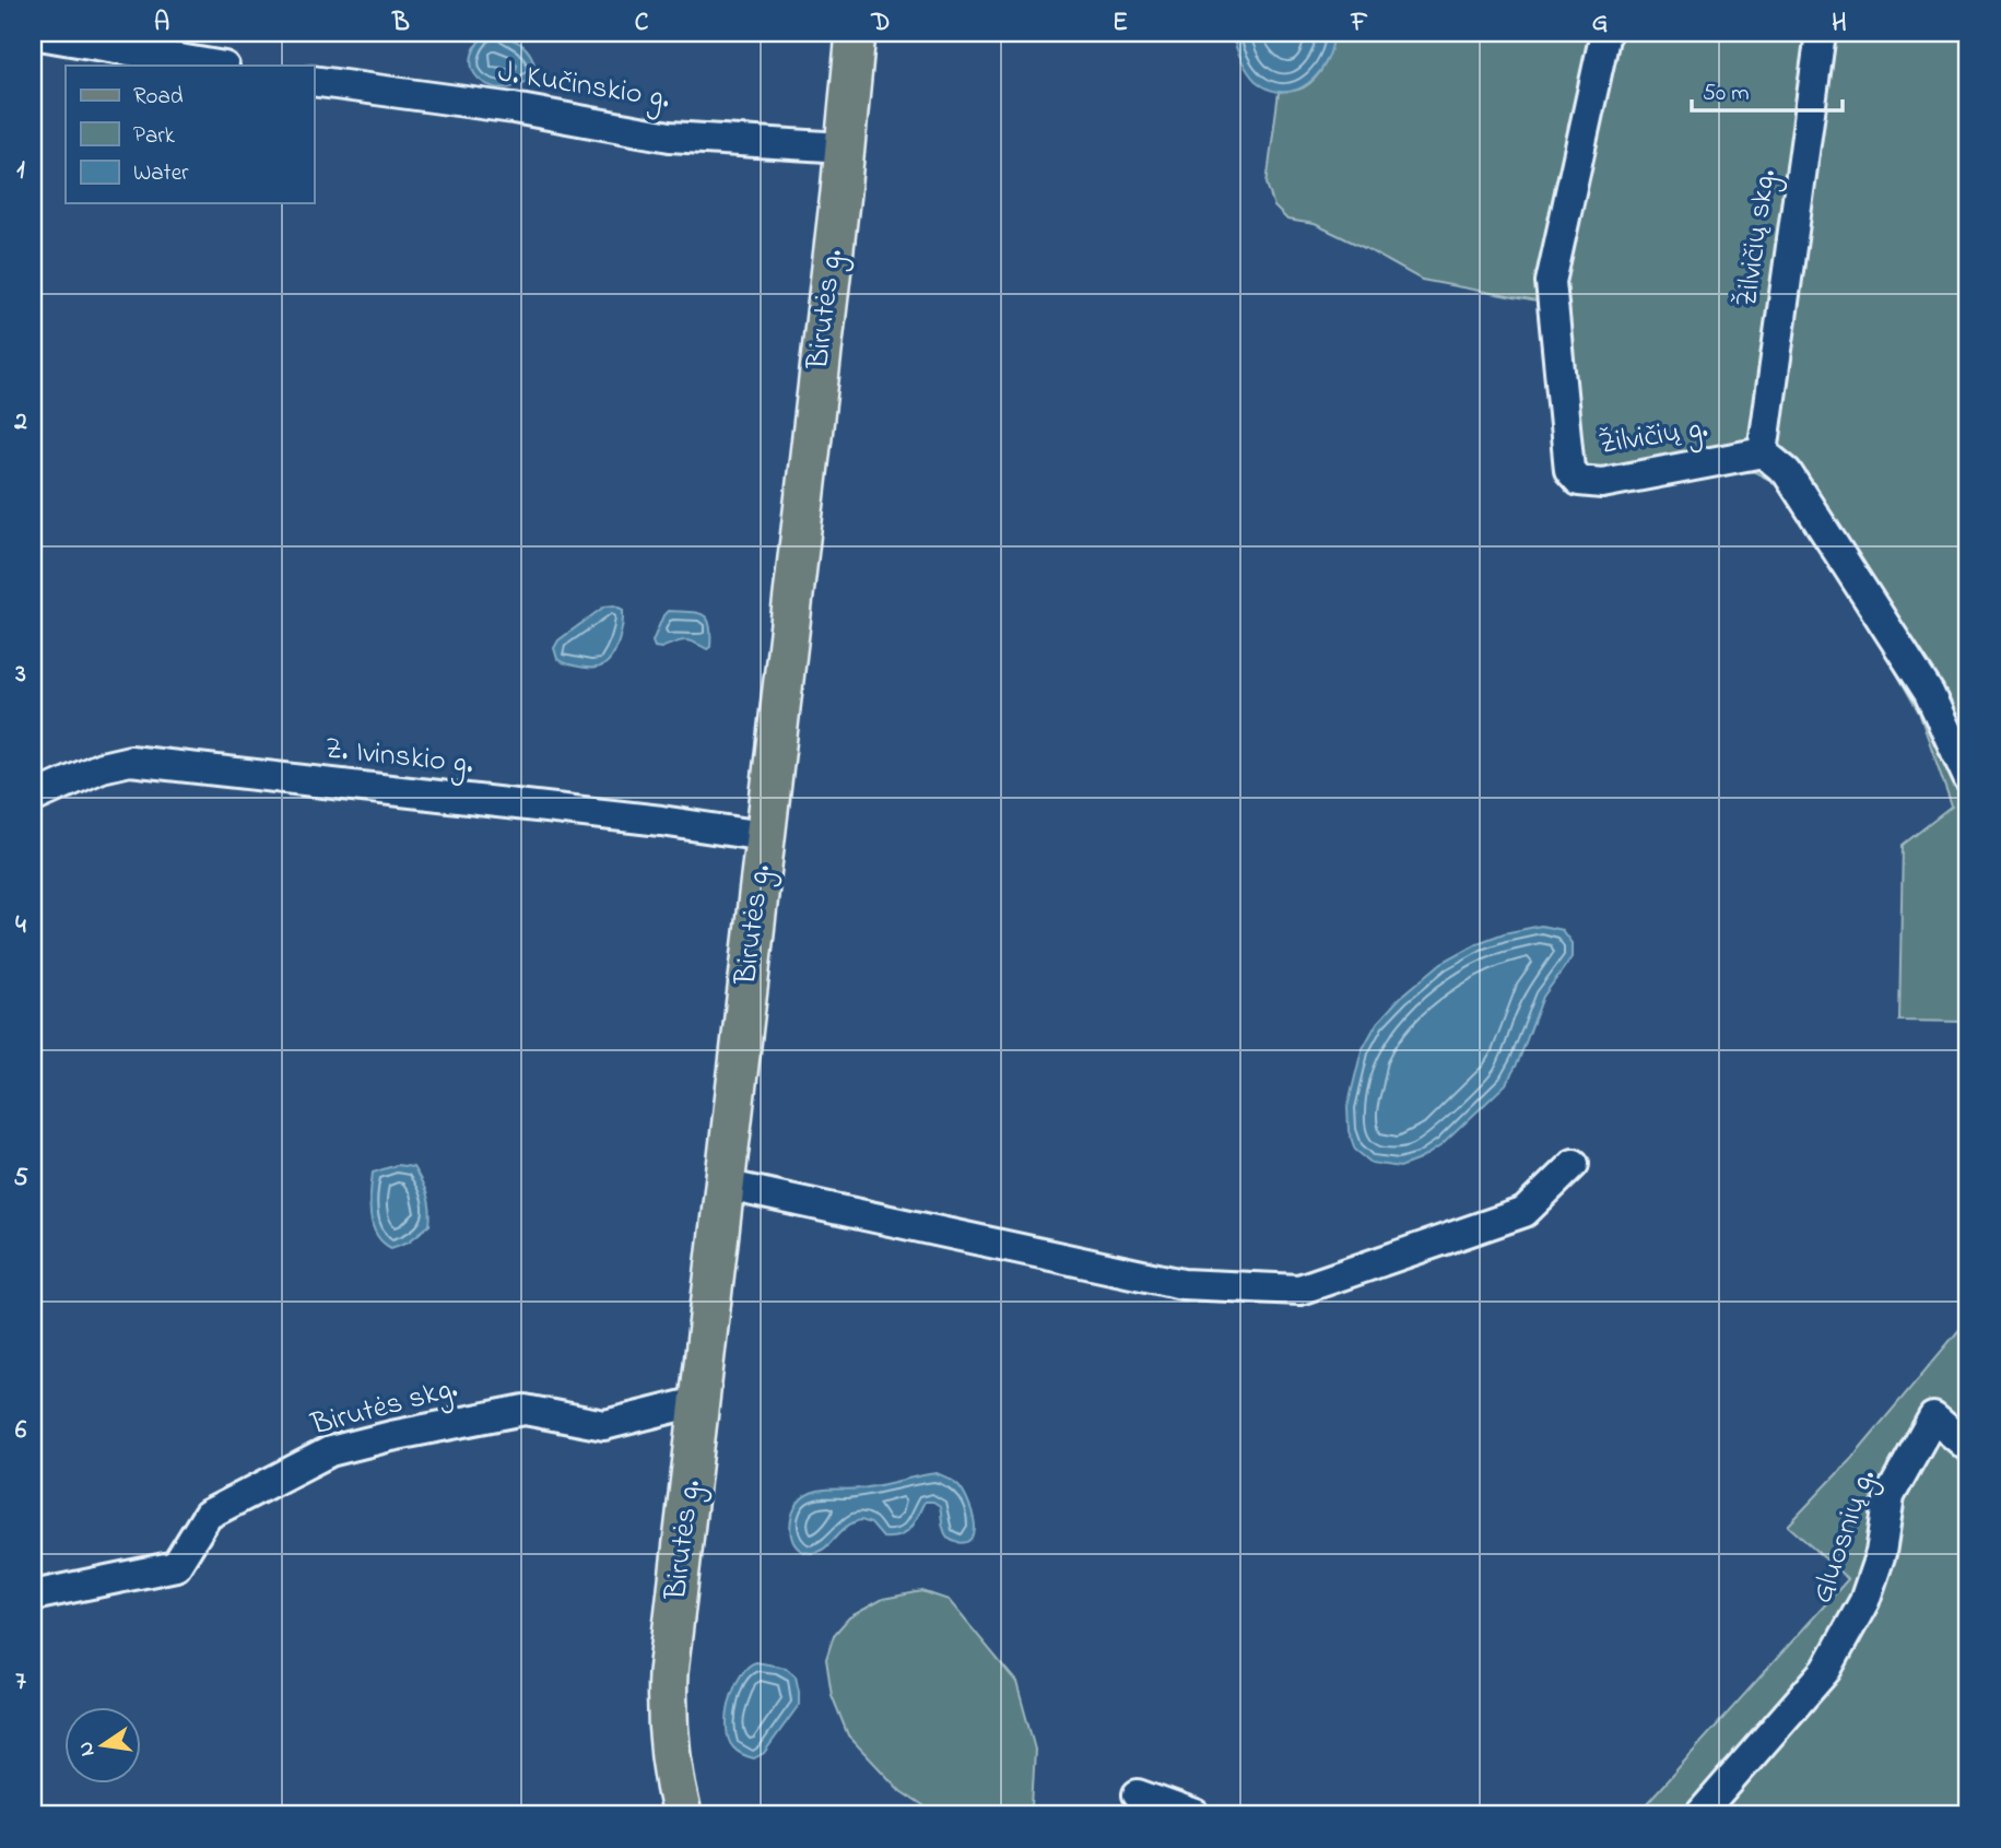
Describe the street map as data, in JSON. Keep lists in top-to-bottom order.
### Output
{
  "streets": {
    "main road": ["Birutės g."],
    "street": [
      "J. Kučinskio g.",
      "Žilvičių skg.",
      "Žilvičių g.",
      "Z. Ivinskio g.",
      "Birutės skg.",
      "Gluosnių g."
    ]
  },
  "crossings": [
    ["J. Kučinskio g.", "Birutės g."],
    ["Žilvičių skg.", "Žilvičių g."],
    ["Birutės g.", "Z. Ivinskio g."],
    ["Birutės g.", "Birutės skg."]
  ],
  "legend": ["Road", "Park", "Water"],
  "scale_bar": "50 m",
  "north": "left",
  "grid": {
    "columns": [
      "A",
      "B",
      "C",
      "D",
      "E",
      "F",
      "G",
      "H"
    ],
    "rows": [
      "1",
      "2",
      "3",
      "4",
      "5",
      "6",
      "7"
    ]
  }
}
